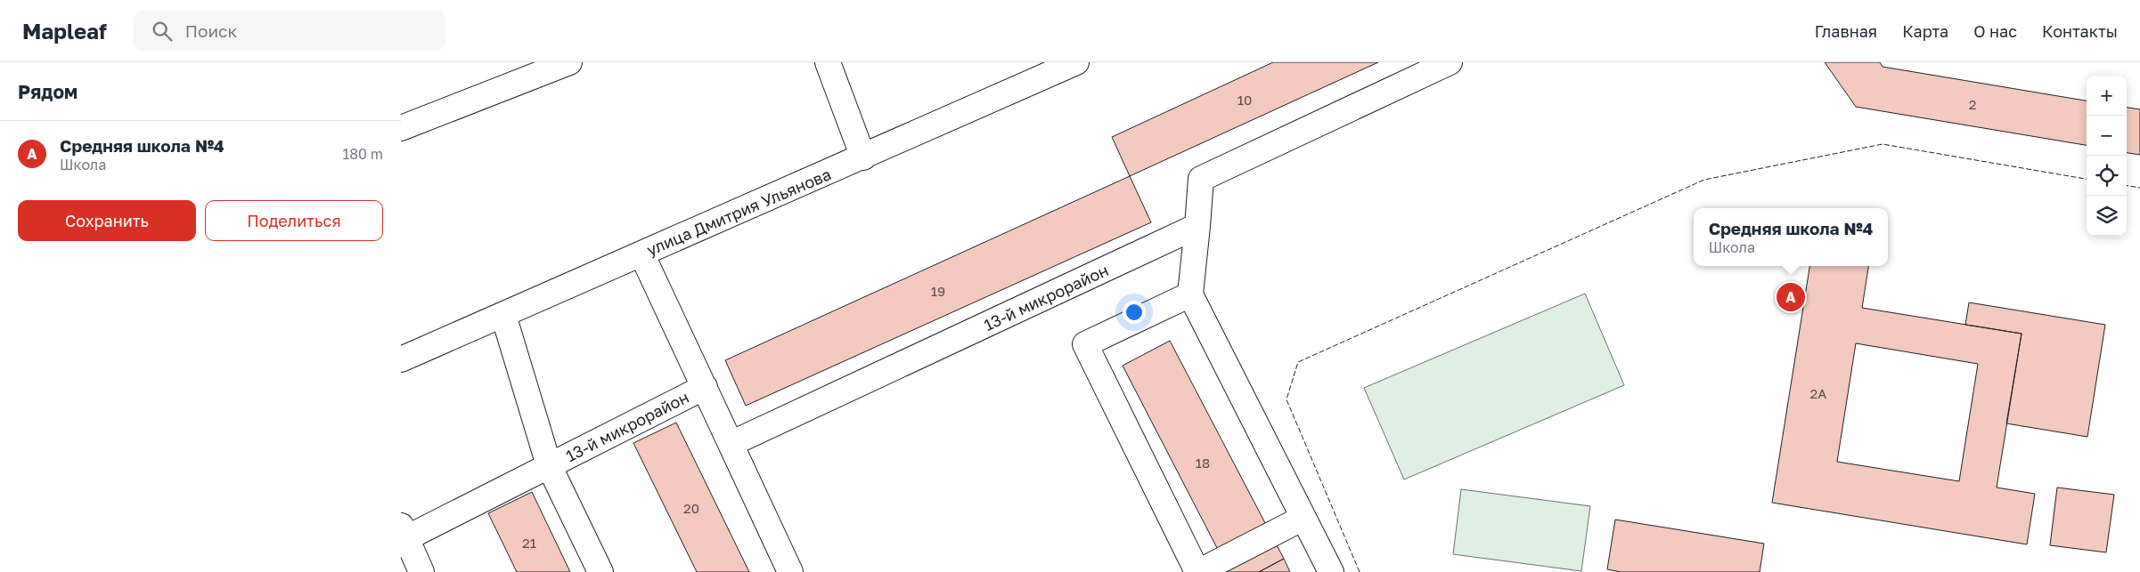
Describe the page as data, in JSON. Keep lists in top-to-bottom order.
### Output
{
  "streets": {
    "street": ["улица Дмитрия Ульянова", "13-й микрорайон"]
  },
  "house_numbers": [
    "10",
    "2",
    "19",
    "2А",
    "18",
    "20",
    "21"
  ],
  "page": {
    "header": "Mapleaf",
    "search": "Поиск",
    "nav": [
      "Главная",
      "Карта",
      "О нас",
      "Контакты"
    ],
    "heading": "Рядом",
    "map_buttons": ["+", "−"],
    "list": [
      {
        "mark": "A",
        "name": "Средняя школа №4",
        "note": "Школа",
        "value": "180 m"
      }
    ],
    "buttons": ["Сохранить", "Поделиться"],
    "popup": ["Средняя школа №4", "Школа"],
    "pins": "A"
  }
}
